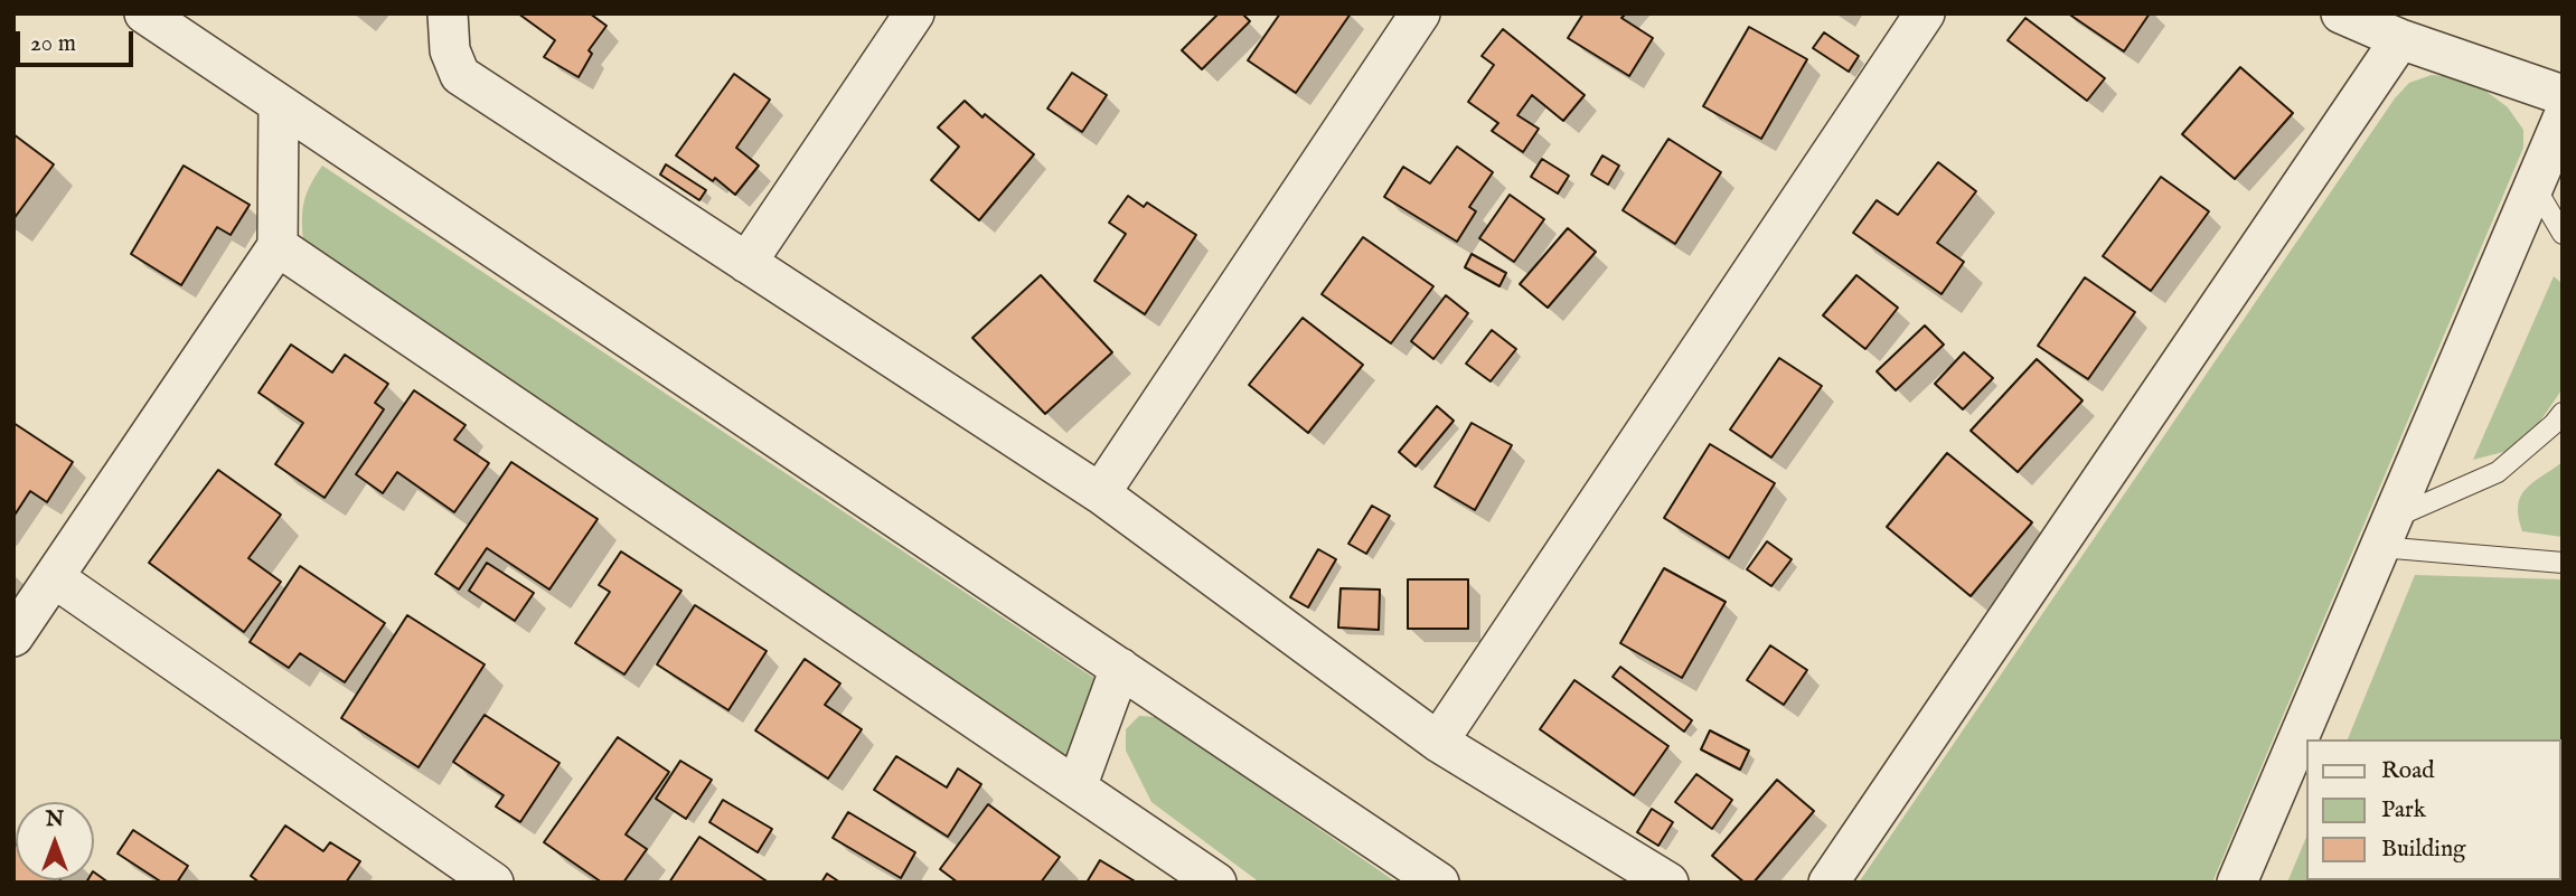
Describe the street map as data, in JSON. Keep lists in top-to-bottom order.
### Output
{
  "legend": ["Road", "Park", "Building"],
  "scale_bar": "20 m",
  "north": "top"
}
